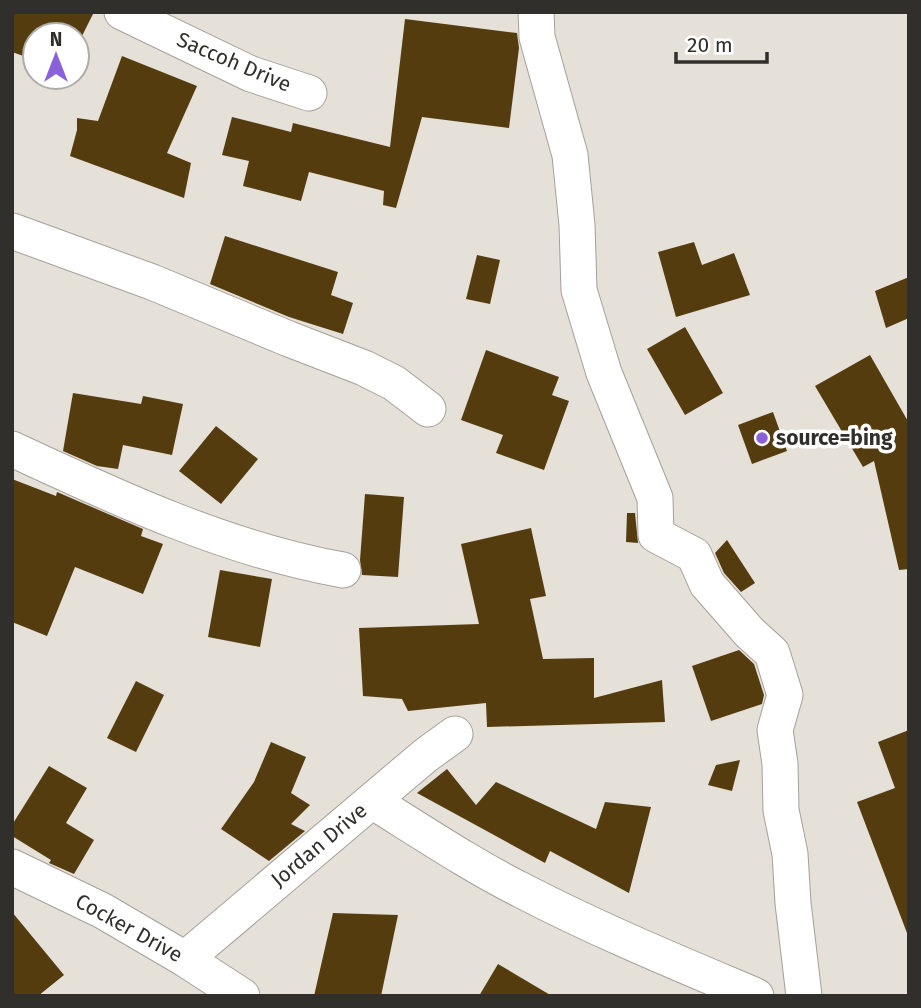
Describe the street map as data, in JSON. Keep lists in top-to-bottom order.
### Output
{
  "streets": {
    "street": ["Saccoh Drive", "Jordan Drive", "Cocker Drive"]
  },
  "crossings": [
    ["Jordan Drive", "Cocker Drive"]
  ],
  "places": ["source=bing"],
  "scale_bar": "20 m",
  "north": "top"
}
